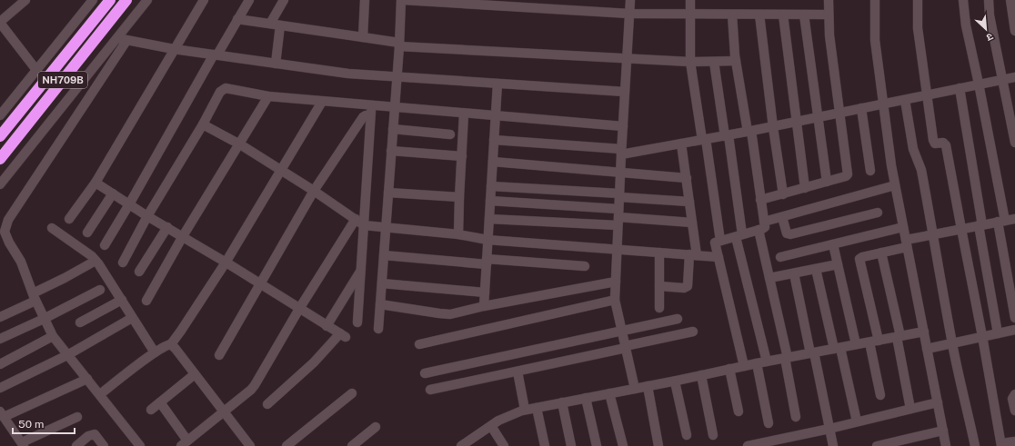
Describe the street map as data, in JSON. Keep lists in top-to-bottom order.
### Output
{
  "streets": {
    "highway": ["NH709B"]
  },
  "scale_bar": "50 m",
  "north": "bottom right"
}
